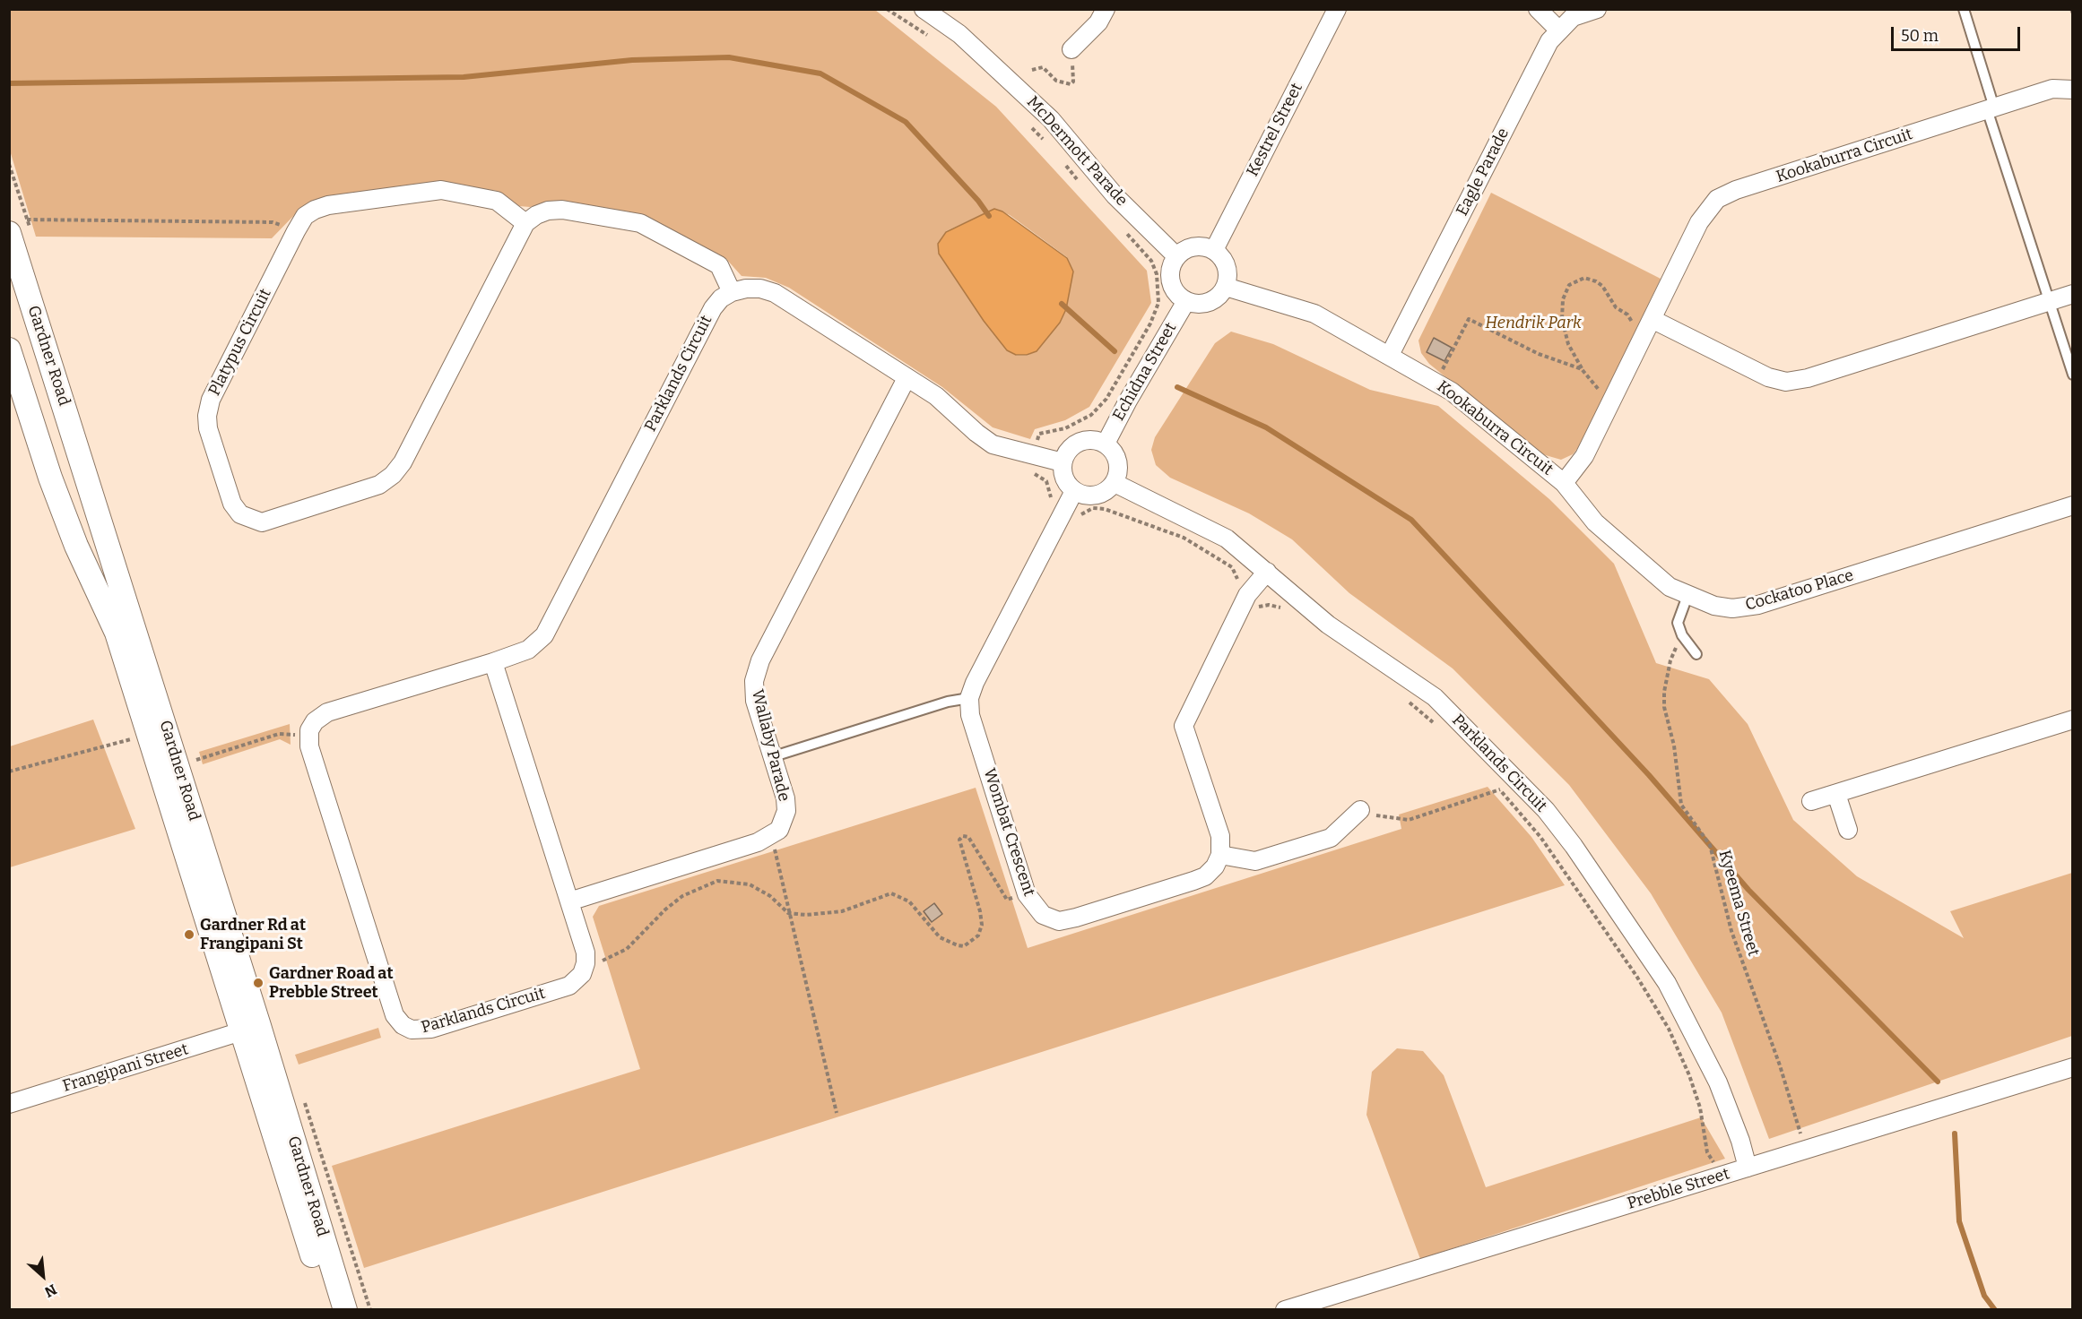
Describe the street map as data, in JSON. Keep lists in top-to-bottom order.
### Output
{
  "streets": {
    "street": [
      "Kestrel Street",
      "McDermott Parade",
      "Kookaburra Circuit",
      "Eagle Parade",
      "Platypus Circuit",
      "Gardner Road",
      "Echidna Street",
      "Parklands Circuit",
      "Cockatoo Place",
      "Wallaby Parade",
      "Wombat Crescent",
      "Frangipani Street",
      "Prebble Street"
    ],
    "path": ["Kyeema Street"]
  },
  "crossings": [
    ["Kestrel Street", "McDermott Parade"],
    ["Kestrel Street", "Kookaburra Circuit"],
    ["Kestrel Street", "Echidna Street"],
    ["McDermott Parade", "Kookaburra Circuit"],
    ["McDermott Parade", "Echidna Street"],
    ["Kookaburra Circuit", "Eagle Parade"],
    ["Kookaburra Circuit", "Echidna Street"],
    ["Kookaburra Circuit", "Cockatoo Place"],
    ["Gardner Road", "Frangipani Street"],
    ["Echidna Street", "Parklands Circuit"],
    ["Parklands Circuit", "Prebble Street"],
    ["Kyeema Street", "Prebble Street"]
  ],
  "parks": ["Hendrik Park"],
  "places": ["Gardner Rd at Frangipani St", "Gardner Road at Prebble Street"],
  "scale_bar": "50 m",
  "north": "bottom right"
}
